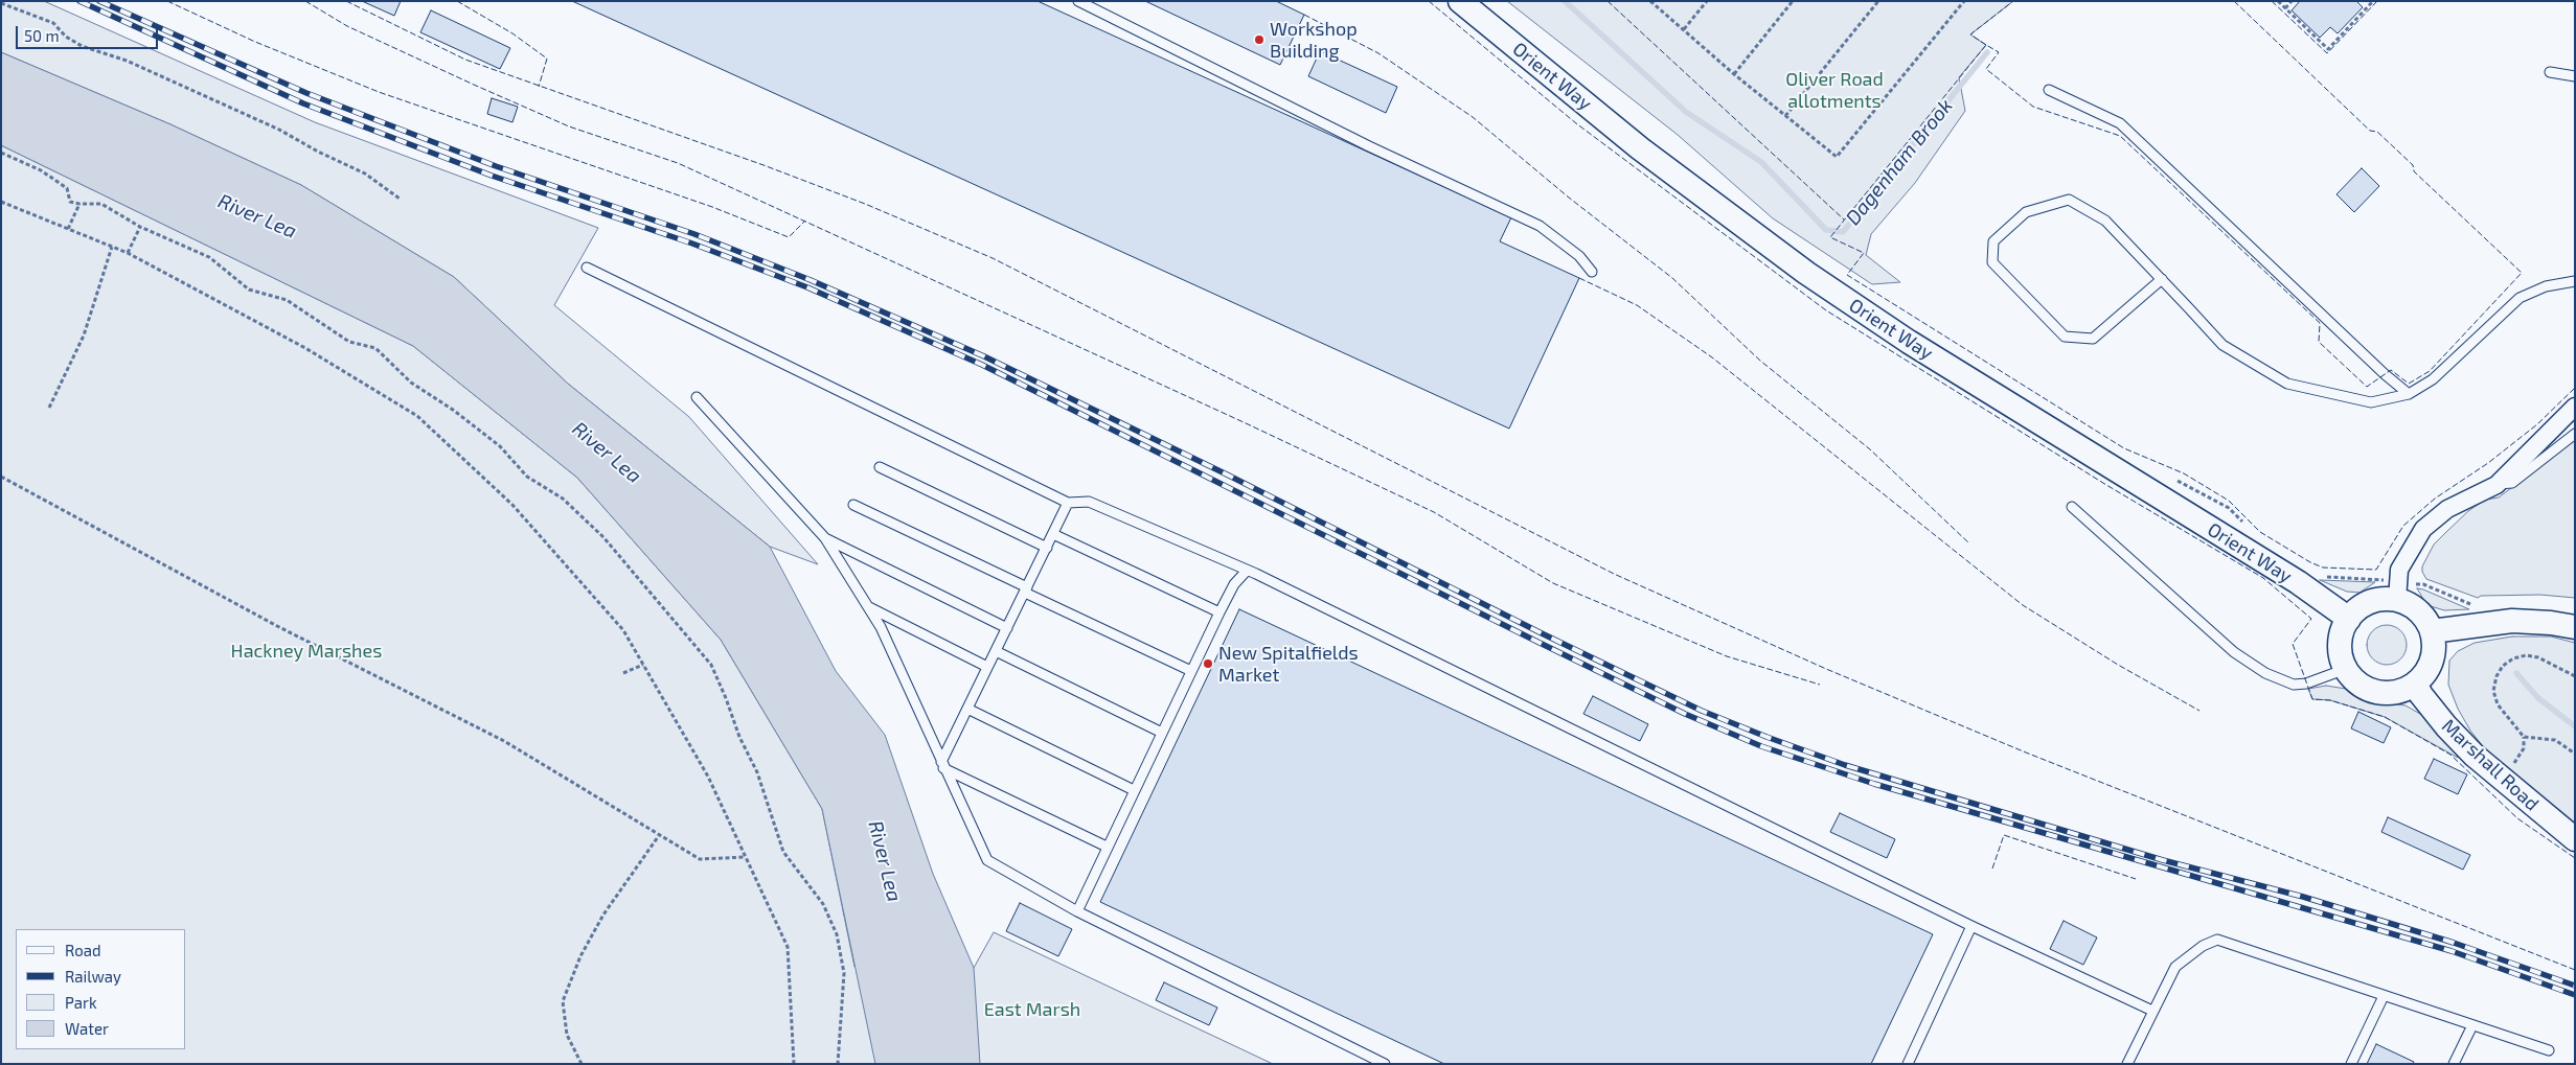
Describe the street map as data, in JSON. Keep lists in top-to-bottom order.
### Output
{
  "streets": {
    "street": ["Orient Way", "Marshall Road"]
  },
  "crossings": [
    ["Orient Way", "Marshall Road"]
  ],
  "water": ["Dagenham Brook", "River Lea"],
  "parks": ["Oliver Road allotments", "Hackney Marshes", "East Marsh"],
  "places": ["Workshop Building", "New Spitalfields Market"],
  "legend": [
    "Road",
    "Railway",
    "Park",
    "Water"
  ],
  "scale_bar": "50 m"
}
